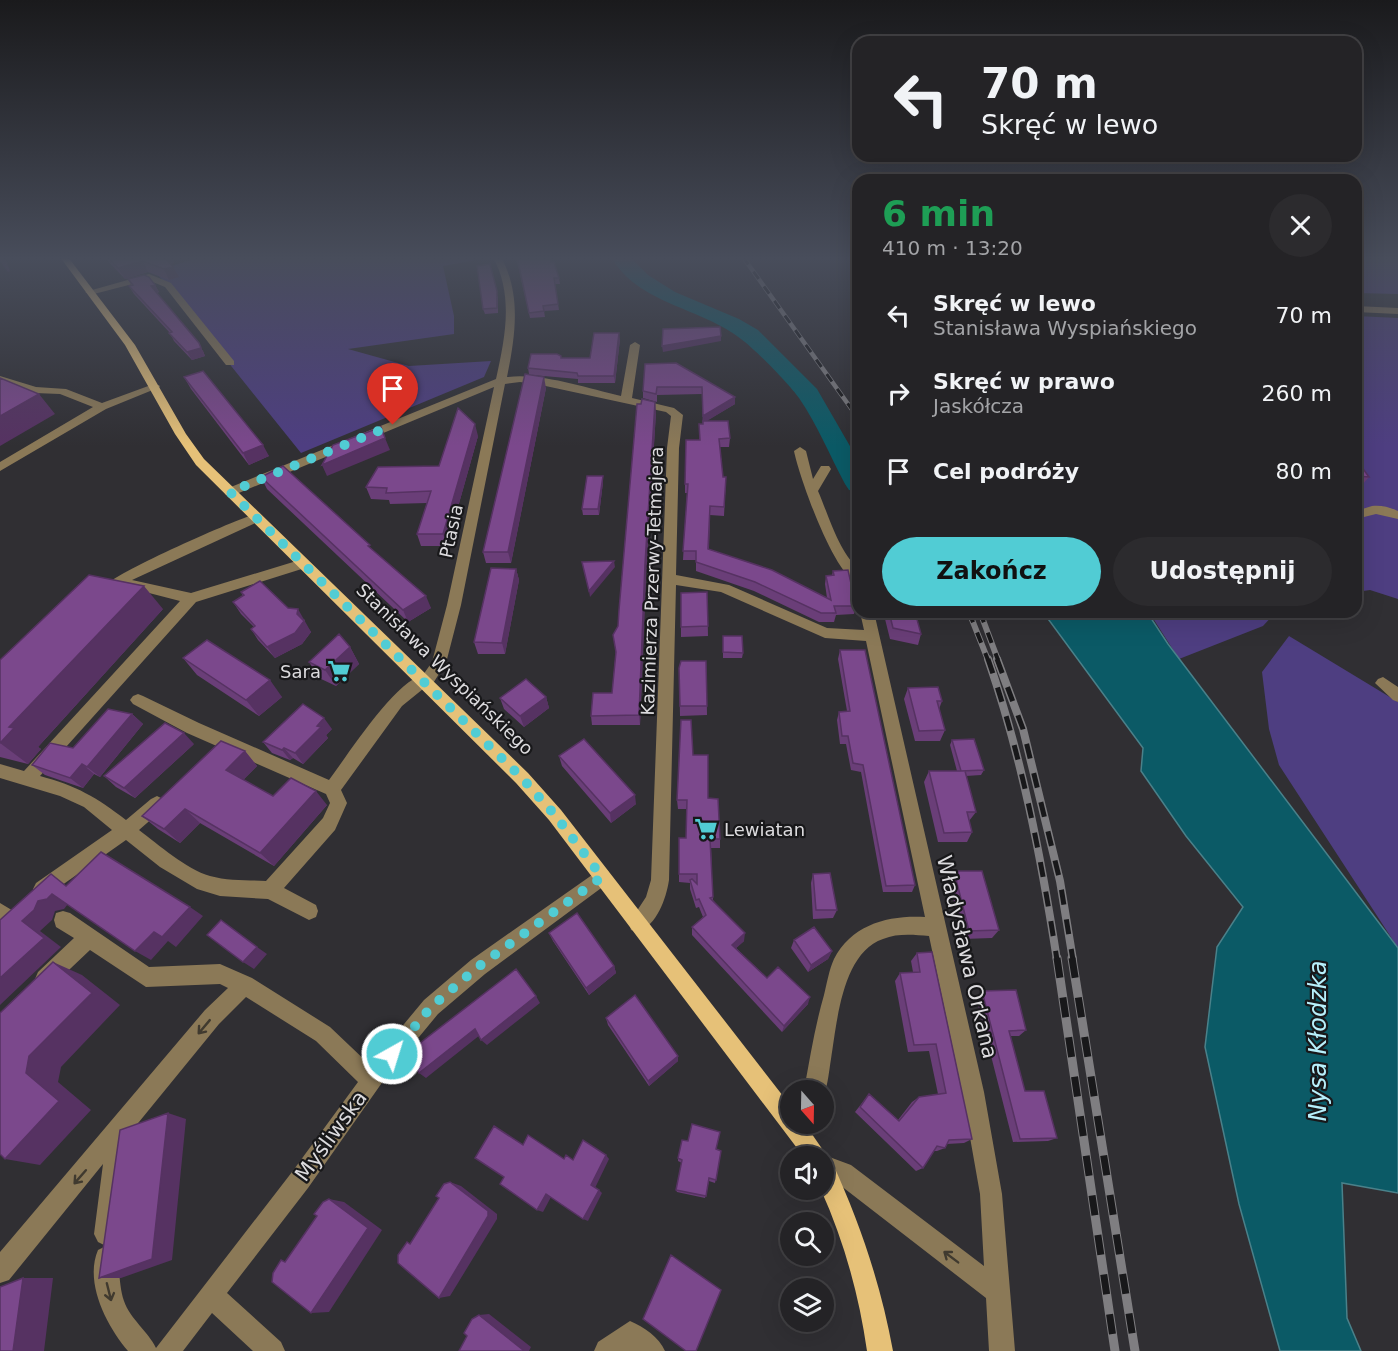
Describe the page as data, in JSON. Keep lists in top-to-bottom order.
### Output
{
  "streets": {
    "main road": ["Stanisława Wyspiańskiego"],
    "street": [
      "Ptasia",
      "Kazimierza Przerwy-Tetmajera",
      "Władysława Orkana",
      "Myśliwska"
    ]
  },
  "crossings": [
    ["Ptasia", "Kazimierza Przerwy-Tetmajera"],
    ["Ptasia", "Stanisława Wyspiańskiego"],
    ["Kazimierza Przerwy-Tetmajera", "Stanisława Wyspiańskiego"],
    ["Stanisława Wyspiańskiego", "Myśliwska"]
  ],
  "water": ["Nysa Kłodzka"],
  "places": {
    "supermarket": ["Sara", "Lewiatan"]
  },
  "north": "bottom",
  "page": {
    "turn": ["70 m", "Skręć w lewo"],
    "heading": ["6 min", "410 m · 13:20"],
    "list": [
      {
        "name": "Skręć w lewo",
        "note": "Stanisława Wyspiańskiego",
        "value": "70 m"
      },
      {
        "name": "Skręć w prawo",
        "note": "Jaskółcza",
        "value": "260 m"
      },
      {
        "name": "Cel podróży",
        "value": "80 m"
      }
    ],
    "buttons": ["Zakończ", "Udostępnij"]
  }
}
